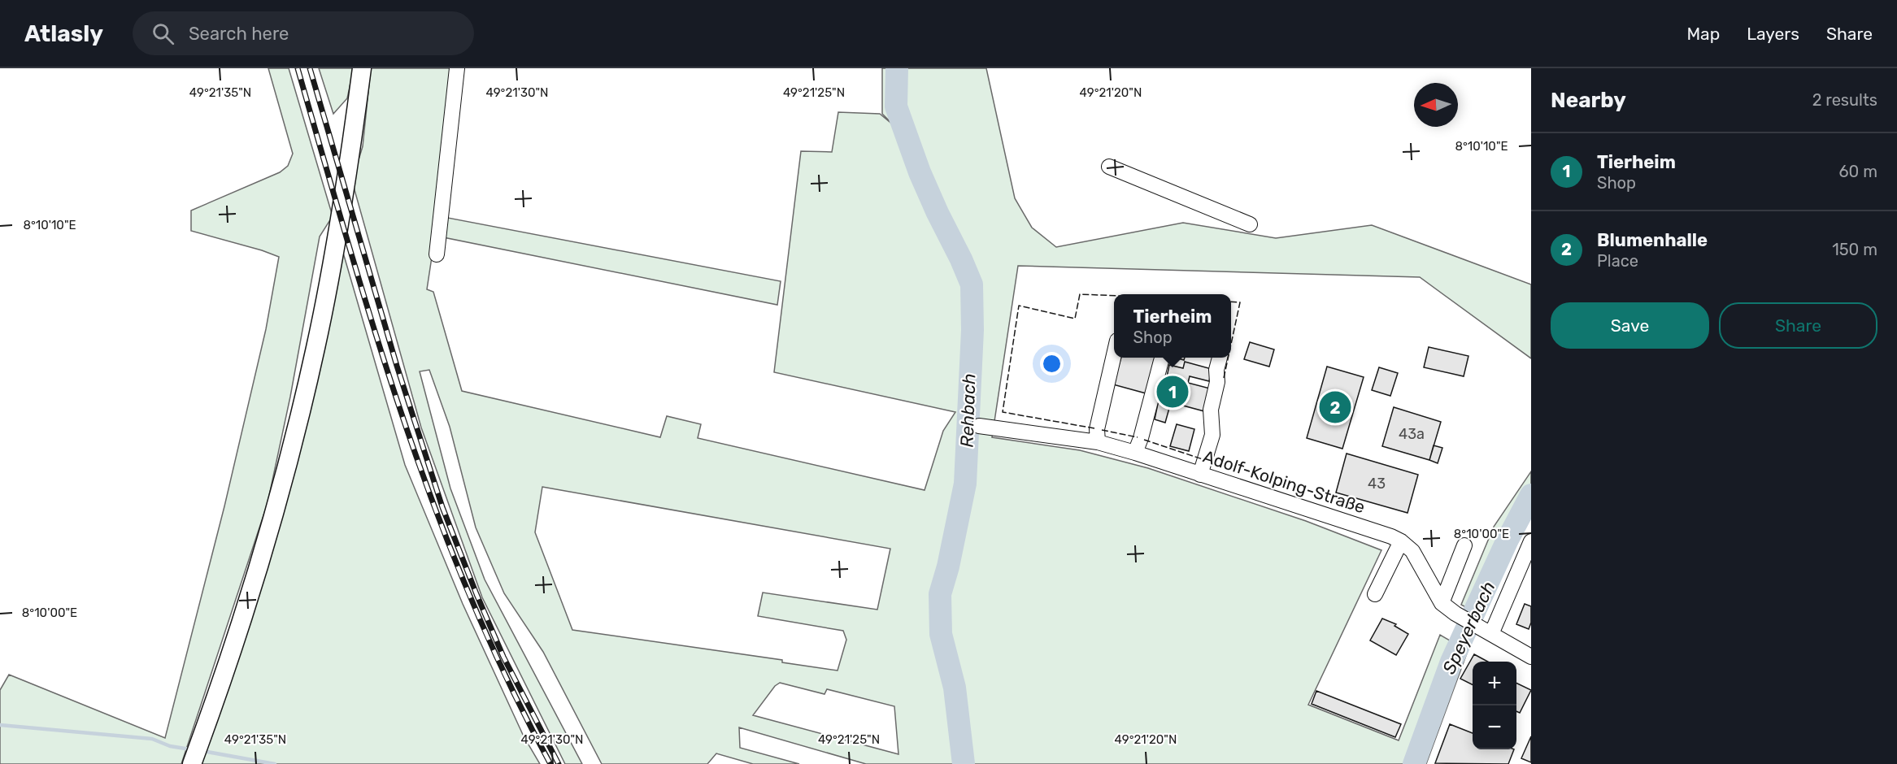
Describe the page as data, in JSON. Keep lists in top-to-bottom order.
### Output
{
  "streets": {
    "street": ["Adolf-Kolping-Straße"]
  },
  "water": ["Rehbach", "Speyerbach"],
  "house_numbers": ["43a", "43"],
  "north": "left",
  "page": {
    "header": "Atlasly",
    "search": "Search here",
    "nav": ["Map", "Layers", "Share"],
    "heading": ["Nearby", "2 results"],
    "list": [
      {
        "mark": "1",
        "name": "Tierheim",
        "note": "Shop",
        "value": "60 m"
      },
      {
        "mark": "2",
        "name": "Blumenhalle",
        "note": "Place",
        "value": "150 m"
      }
    ],
    "buttons": ["Save", "Share"],
    "popup": ["Tierheim", "Shop"],
    "pins": ["1", "2"],
    "map_buttons": ["+", "−"]
  },
  "coordinates": [
    "49°21'35\"N",
    "49°21'30\"N",
    "49°21'25\"N",
    "49°21'20\"N",
    "8°10'10\"E",
    "8°10'00\"E"
  ]
}
